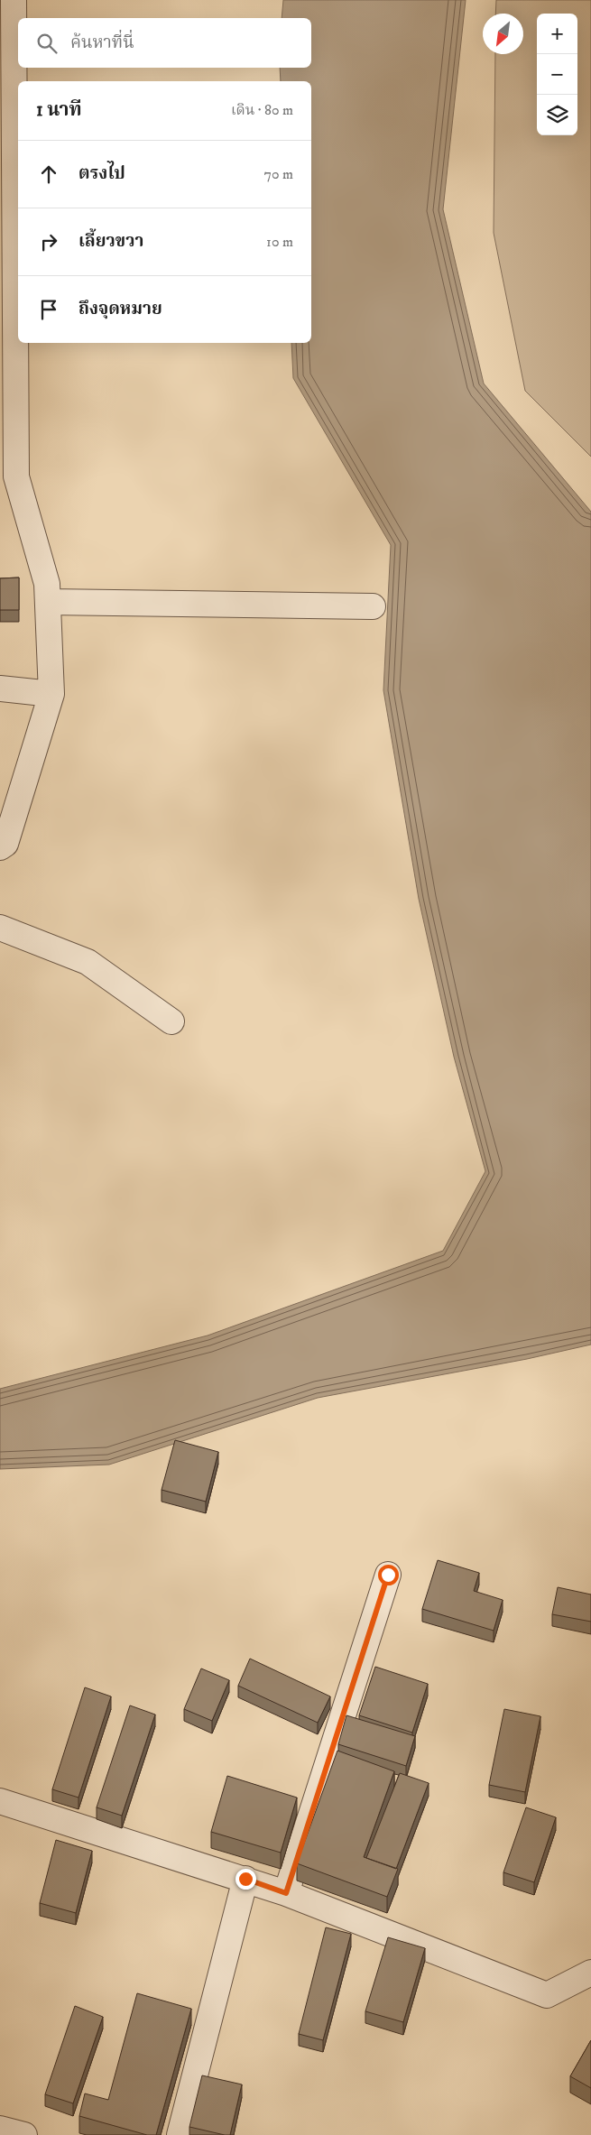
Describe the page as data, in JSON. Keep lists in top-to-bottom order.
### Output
{
  "north": "bottom left",
  "page": {
    "map_buttons": ["+", "−"],
    "search": "ค้นหาที่นี่",
    "heading": ["1 นาที", "เดิน · 80 m"],
    "list": [
      ["ตรงไป", "70 m"],
      ["เลี้ยวขวา", "10 m"],
      "ถึงจุดหมาย"
    ]
  }
}
